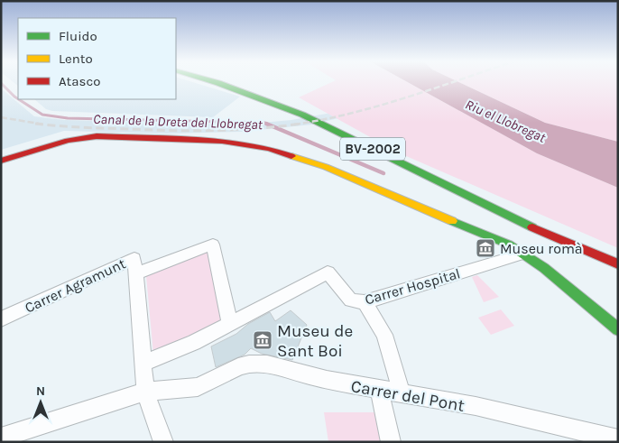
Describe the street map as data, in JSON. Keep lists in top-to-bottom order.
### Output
{
  "streets": {
    "street": [
      "BV-2002",
      "Carrer Agramunt",
      "Carrer Hospital",
      "Carrer del Pont"
    ]
  },
  "water": ["Riu el Llobregat", "Canal de la Dreta del Llobregat"],
  "places": {
    "museum": ["Museu romà", "Museu de Sant Boi"]
  },
  "legend": ["Fluido", "Lento", "Atasco"],
  "north": "top"
}
